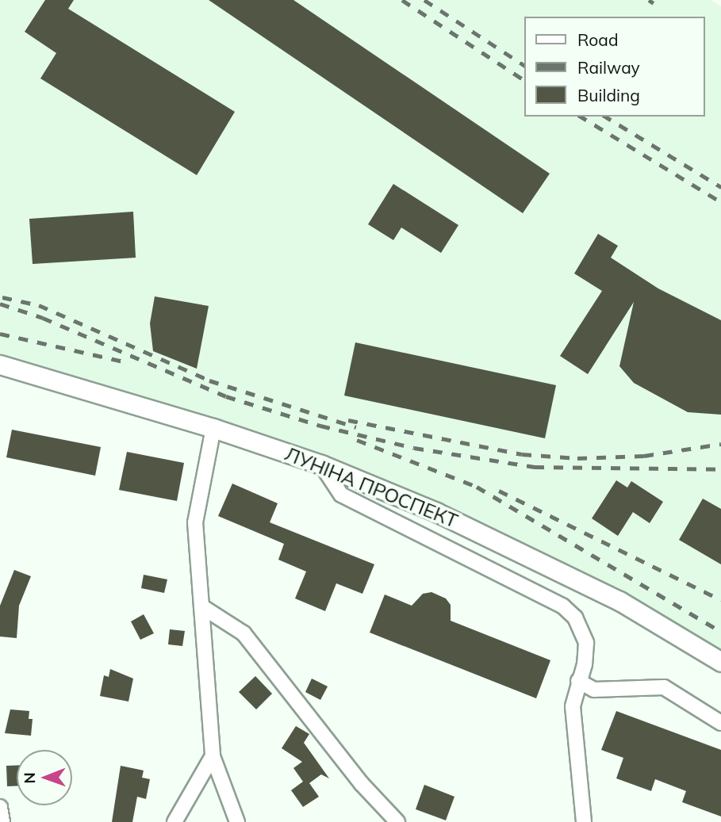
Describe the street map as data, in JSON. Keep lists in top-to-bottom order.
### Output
{
  "streets": {
    "street": ["ЛУНІНА ПРОСПЕКТ"]
  },
  "legend": ["Road", "Railway", "Building"],
  "north": "left"
}
